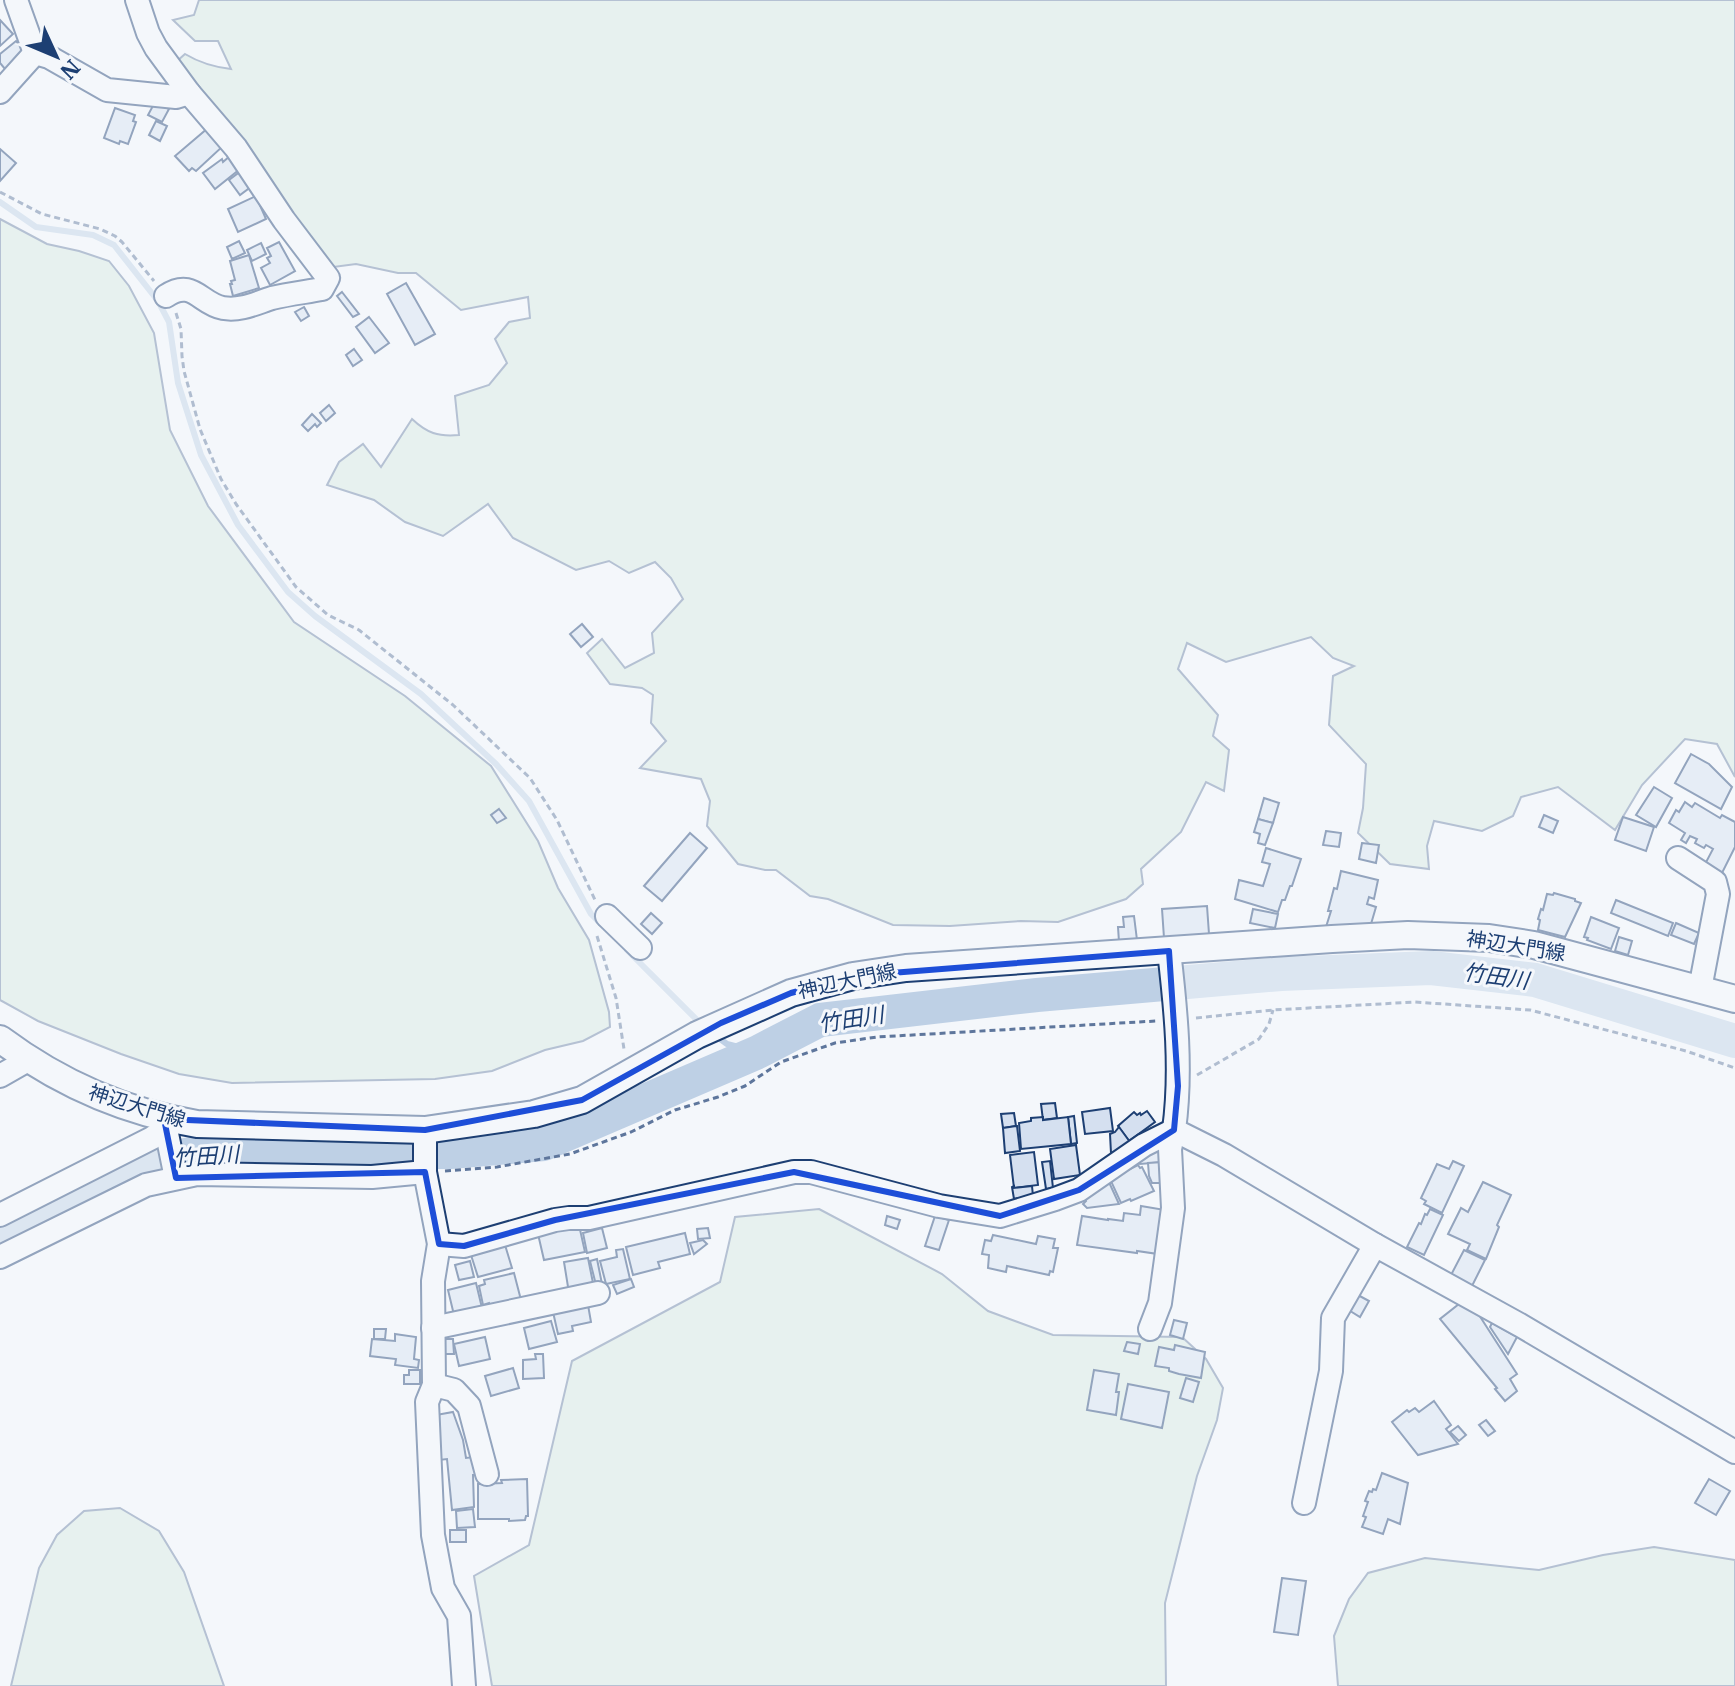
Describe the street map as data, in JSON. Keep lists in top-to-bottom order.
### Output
{
  "streets": {
    "main road": ["神辺大門線"]
  },
  "water": ["竹田川"],
  "north": "bottom right"
}
